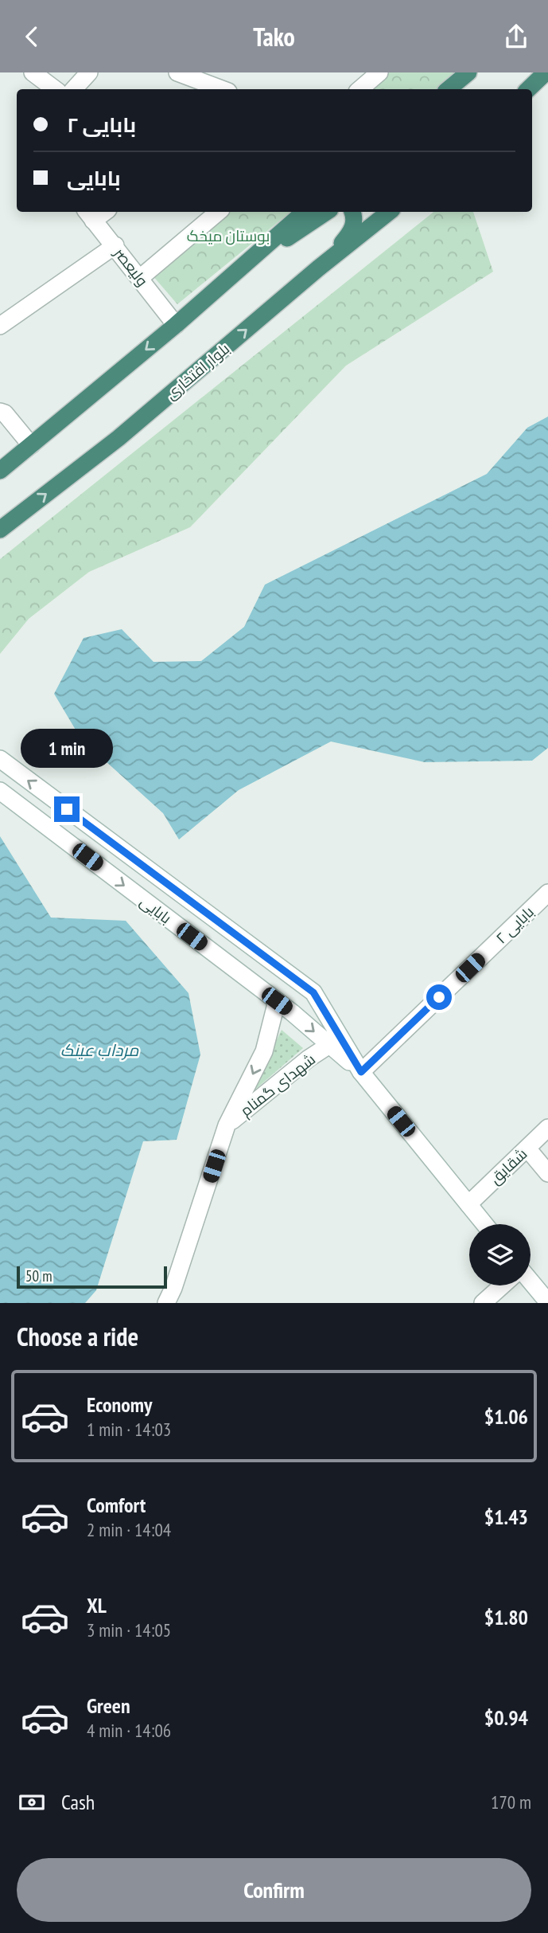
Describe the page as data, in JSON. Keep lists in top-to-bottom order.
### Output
{
  "streets": {
    "highway": ["بلوار افتخاری"],
    "street": [
      "ولیعصر",
      "بابایی",
      "بابایی ۲",
      "شهدای گمنام",
      "شقایق"
    ]
  },
  "crossings": [
    ["بابایی", "بابایی ۲"],
    ["بابایی", "شهدای گمنام"],
    ["بابایی", "شقایق"]
  ],
  "water": ["مرداب عینک"],
  "parks": ["بوستان میخک"],
  "scale_bar": "50 m",
  "page": {
    "header": "Tako",
    "banner": ["بابایی ۲", "بابایی"],
    "bubble": "1 min",
    "scale": "50 m",
    "heading": "Choose a ride",
    "list": [
      {
        "name": "Economy",
        "note": "1 min · 14:03",
        "value": "$1.06"
      },
      {
        "name": "Comfort",
        "note": "2 min · 14:04",
        "value": "$1.43"
      },
      {
        "name": "XL",
        "note": "3 min · 14:05",
        "value": "$1.80"
      },
      {
        "name": "Green",
        "note": "4 min · 14:06",
        "value": "$0.94"
      }
    ],
    "pay": ["Cash", "170 m"],
    "buttons": "Confirm"
  }
}
